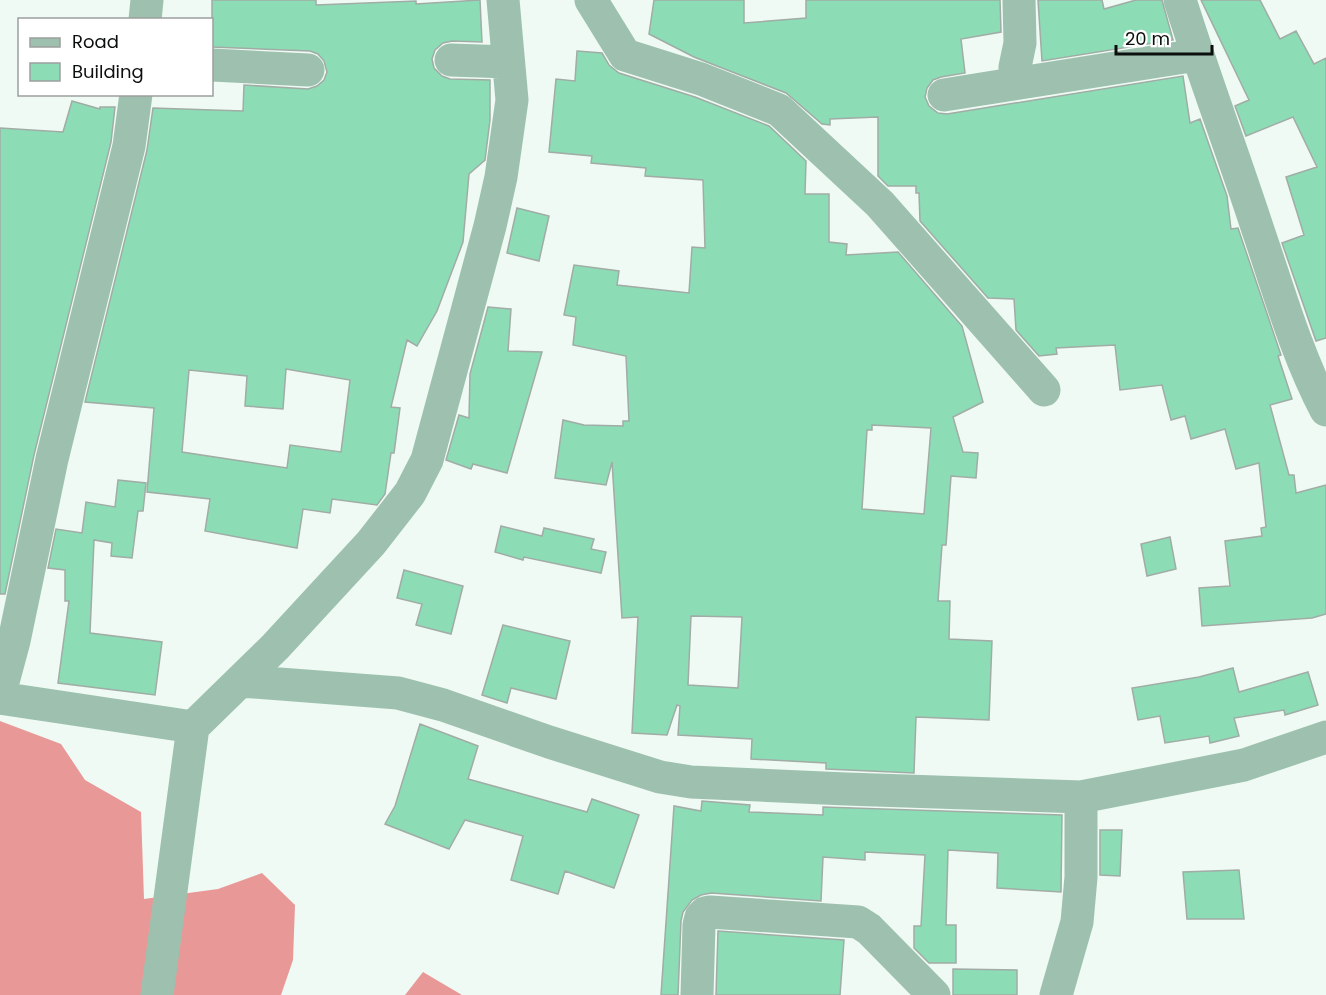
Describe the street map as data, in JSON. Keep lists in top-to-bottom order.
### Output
{
  "legend": ["Road", "Building"],
  "scale_bar": "20 m"
}
